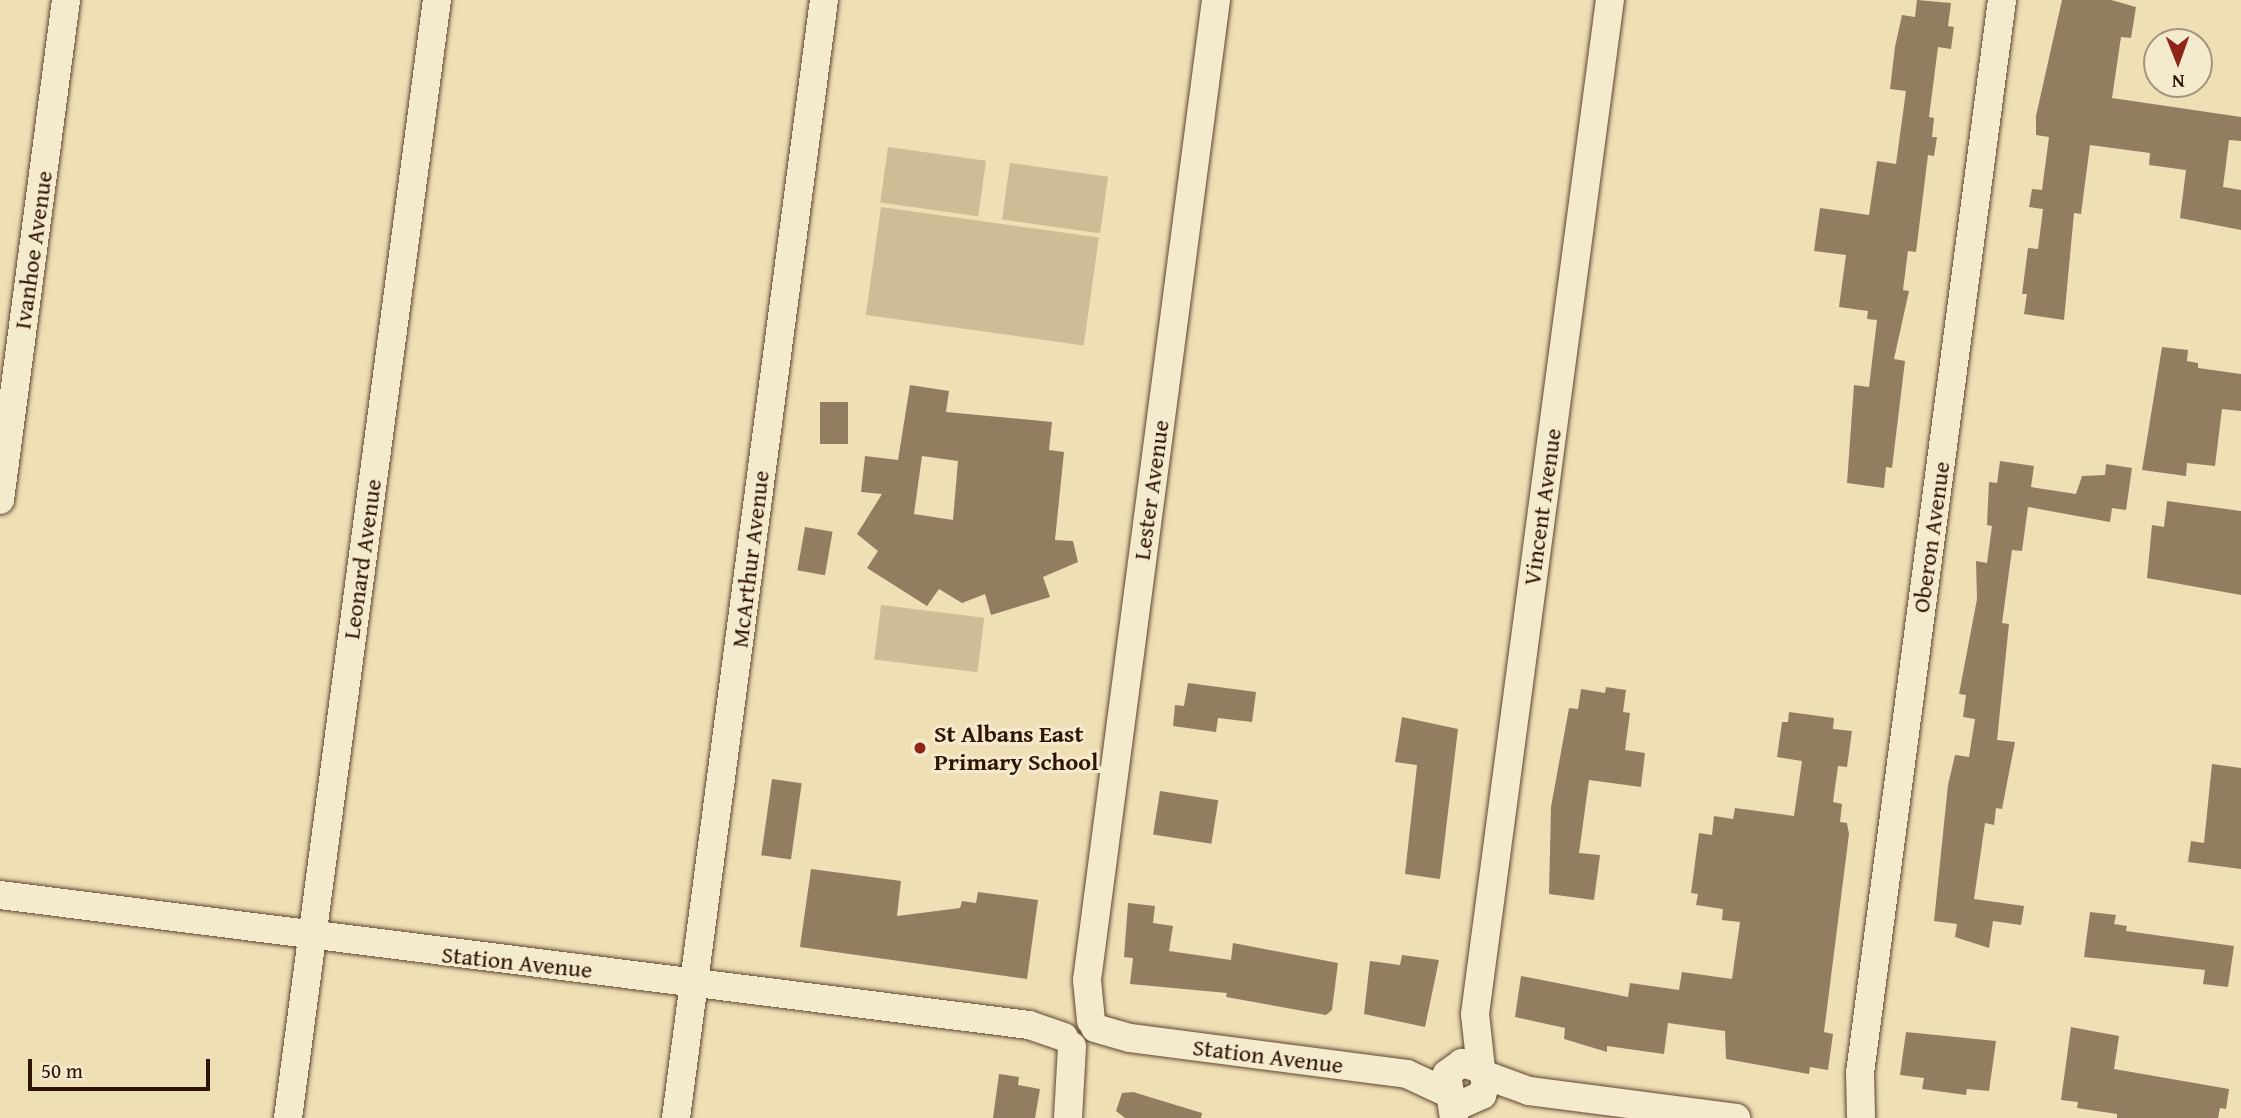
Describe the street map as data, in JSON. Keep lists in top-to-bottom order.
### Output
{
  "streets": {
    "street": [
      "Ivanhoe Avenue",
      "Lester Avenue",
      "Vincent Avenue",
      "Oberon Avenue",
      "Leonard Avenue",
      "McArthur Avenue",
      "Station Avenue"
    ]
  },
  "crossings": [
    ["Lester Avenue", "Station Avenue"],
    ["Vincent Avenue", "Station Avenue"],
    ["Leonard Avenue", "Station Avenue"],
    ["McArthur Avenue", "Station Avenue"]
  ],
  "places": ["St Albans East Primary School"],
  "scale_bar": "50 m",
  "north": "bottom"
}
